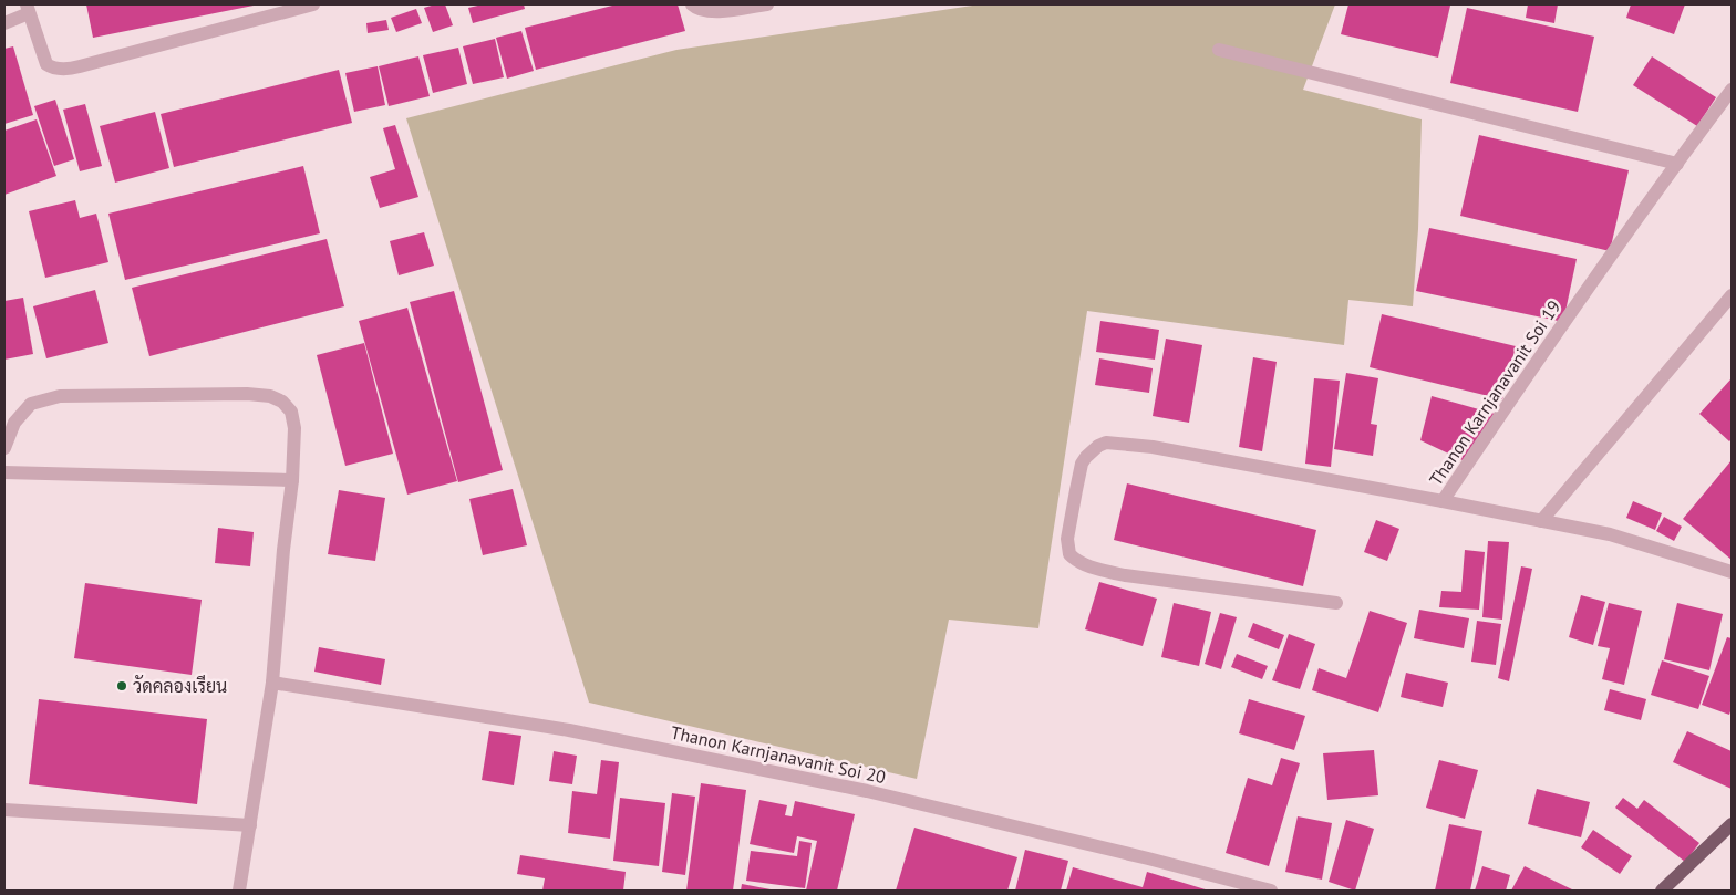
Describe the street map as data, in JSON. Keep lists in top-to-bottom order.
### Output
{
  "streets": {
    "street": ["Thanon Karnjanavanit Soi 19", "Thanon Karnjanavanit Soi 20"]
  },
  "places": ["วัดคลองเรียน"]
}
